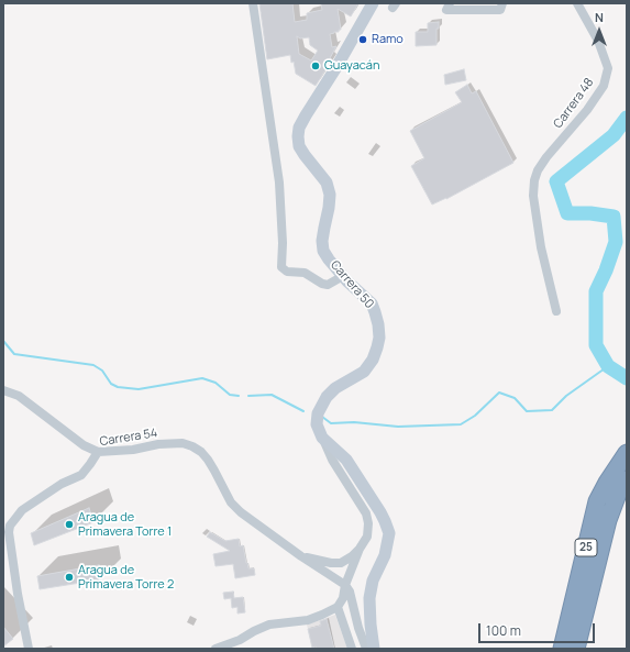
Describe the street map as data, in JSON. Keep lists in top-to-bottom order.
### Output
{
  "streets": {
    "highway": ["25"],
    "main road": ["Carrera 50"],
    "street": ["Carrera 48", "Carrera 54"]
  },
  "crossings": [
    ["Carrera 50", "Carrera 54"]
  ],
  "places": [
    "Ramo",
    "Guayacán",
    "Aragua de Primavera Torre 1",
    "Aragua de Primavera Torre 2"
  ],
  "scale_bar": "100 m",
  "north": "top"
}
